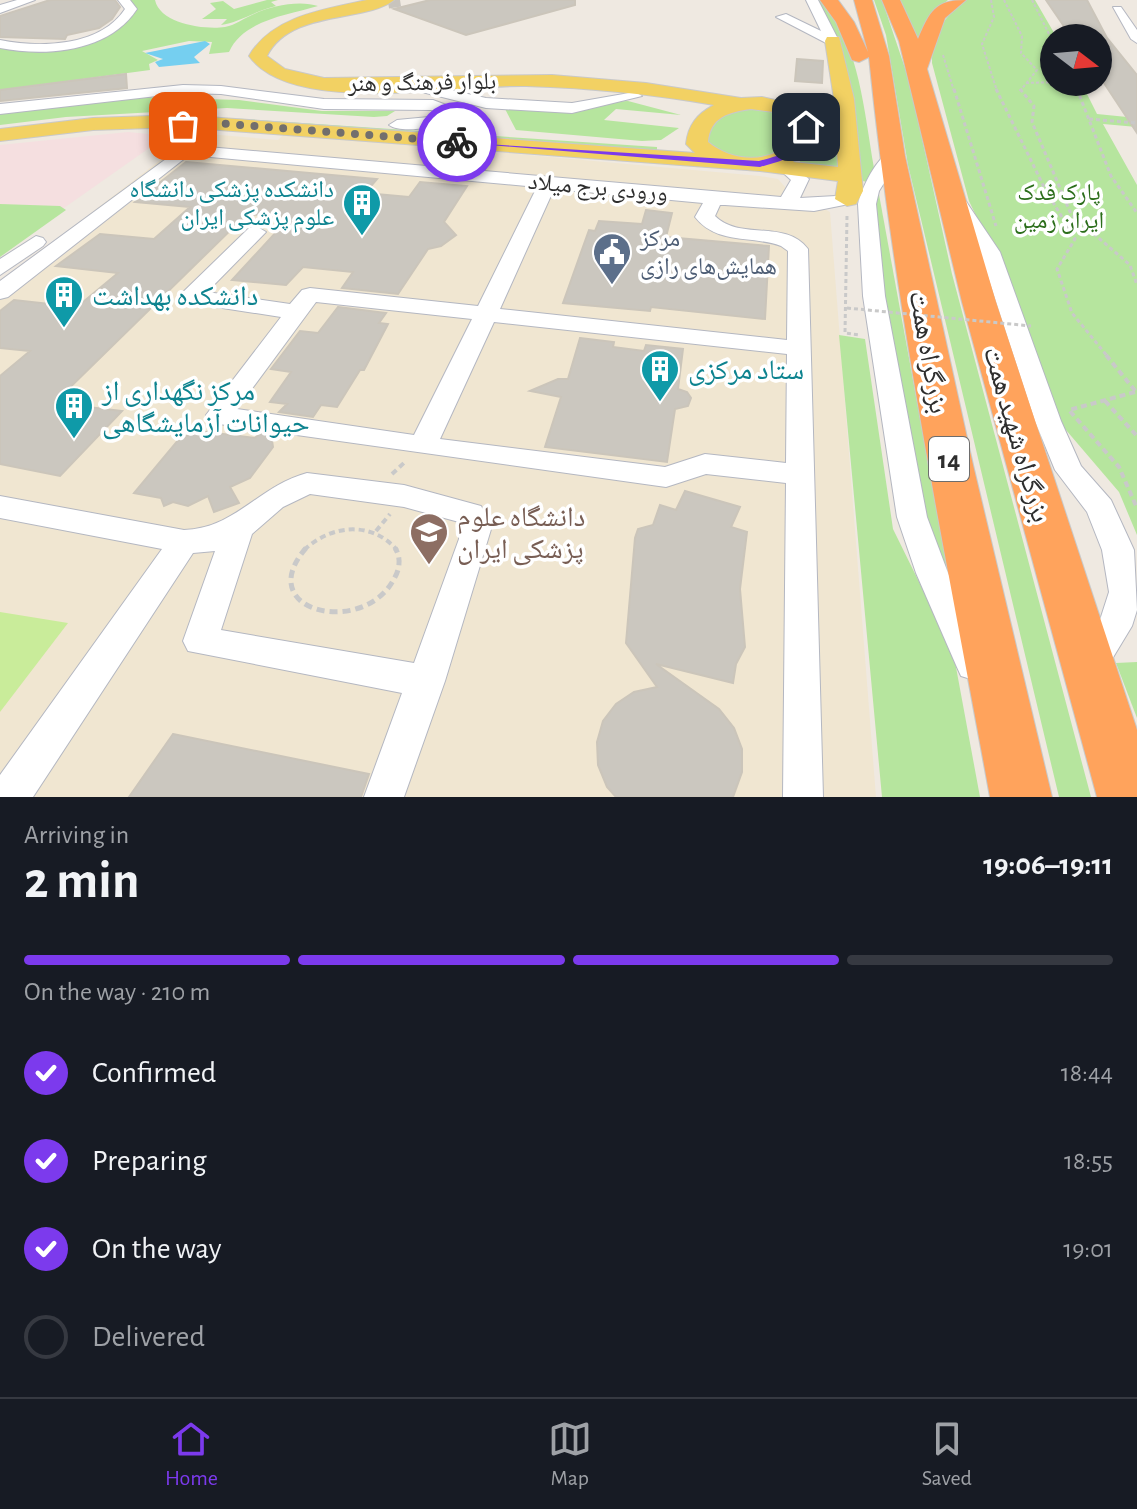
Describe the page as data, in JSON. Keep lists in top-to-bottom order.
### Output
{
  "streets": {
    "highway": ["بزرگراه همت", "بزرگراه شهید همت", "14"],
    "main road": ["بلوار فرهنگ و هنر"],
    "street": ["ورودی برج میلاد"]
  },
  "parks": ["پارک فدک ایران زمین"],
  "places": {
    "building": [
      "دانشکده پزشکی دانشگاه علوم پزشکی ایران",
      "دانشکده بهداشت",
      "ستاد مرکزی",
      "مرکز نگهداری از حیوانات آزمایشگاهی"
    ],
    "public building": ["مرکز همایش‌های رازی"],
    "school or university": ["دانشگاه علوم پزشکی ایران"]
  },
  "north": "right",
  "page": {
    "heading": ["2 min", "Arriving in", "19:06–19:11"],
    "bar": "On the way · 210 m",
    "list": [
      ["Confirmed", "18:44"],
      ["Preparing", "18:55"],
      ["On the way", "19:01"],
      "Delivered"
    ],
    "tabs": ["Home", "Map", "Saved"]
  }
}
